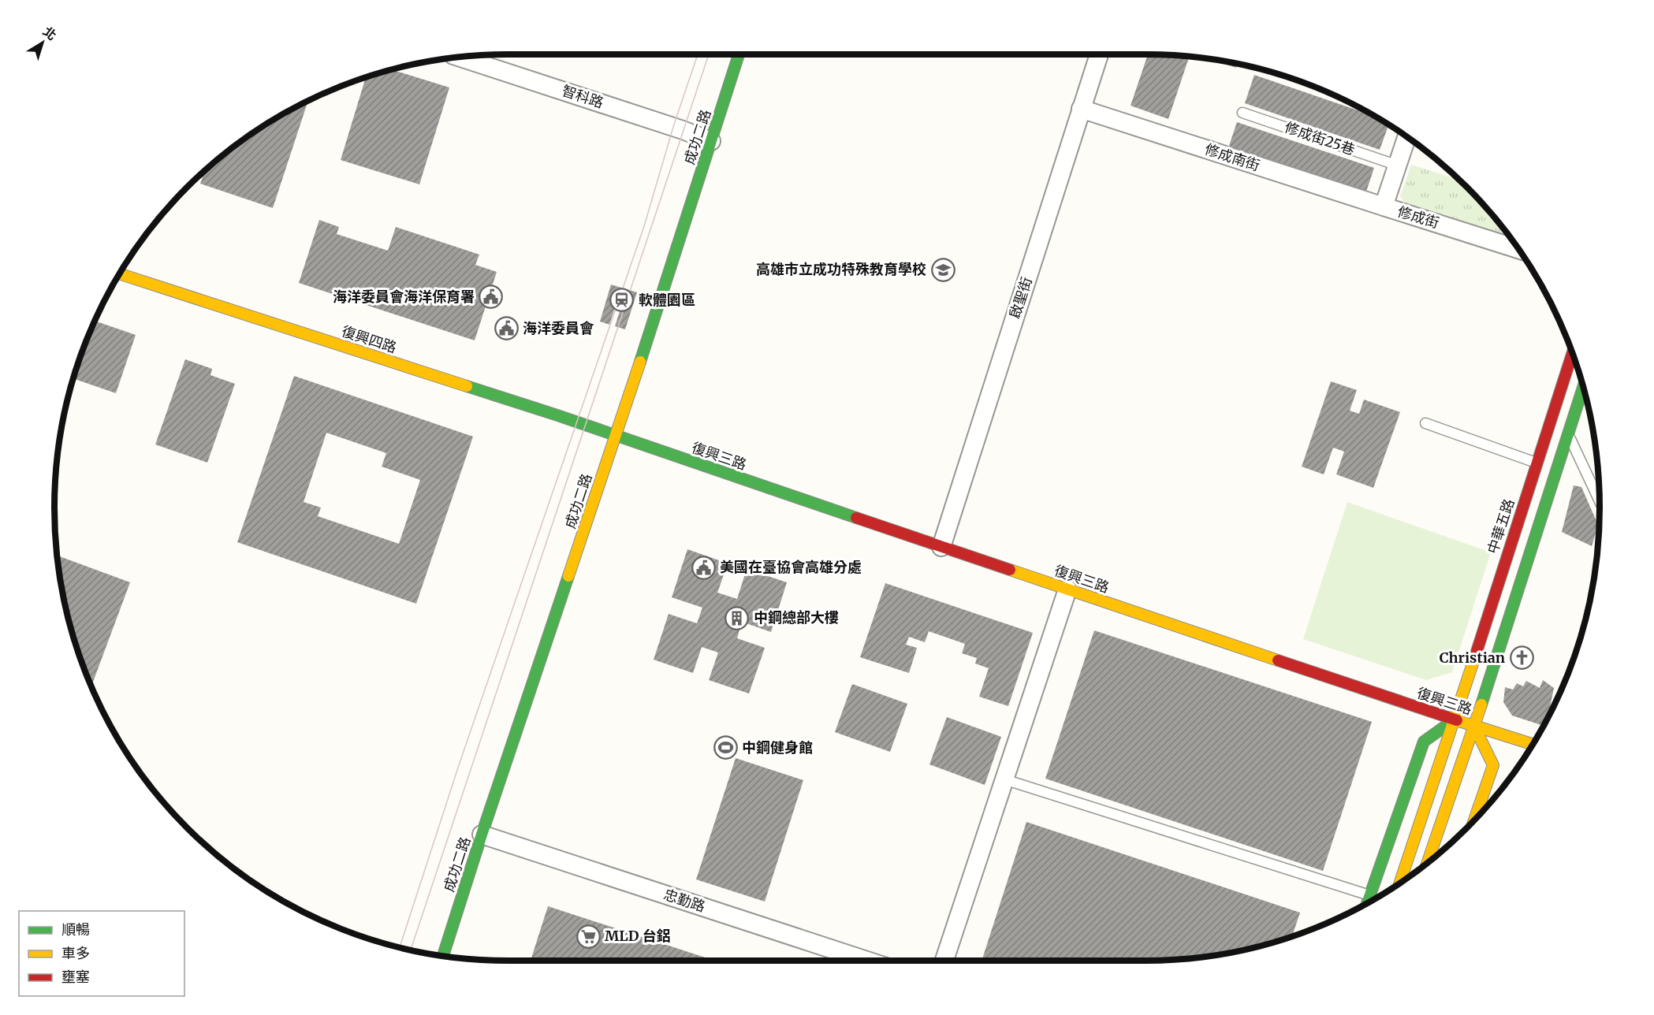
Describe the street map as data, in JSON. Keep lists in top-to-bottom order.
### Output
{
  "streets": {
    "street": [
      "智科路",
      "成功二路",
      "修成南街",
      "修成街",
      "啟聖街",
      "復興四路",
      "復興三路",
      "中華五路",
      "忠勤路"
    ],
    "lane": ["修成街25巷"]
  },
  "crossings": [
    ["智科路", "成功二路"],
    ["成功二路", "復興四路"],
    ["成功二路", "復興三路"],
    ["成功二路", "忠勤路"],
    ["修成街25巷", "修成街"],
    ["修成南街", "修成街"],
    ["修成南街", "啟聖街"],
    ["啟聖街", "復興三路"],
    ["復興四路", "復興三路"],
    ["復興三路", "中華五路"]
  ],
  "places": {
    "school or university": ["高雄市立成功特殊教育學校"],
    "public building": ["海洋委員會海洋保育署", "海洋委員會", "美國在臺協會高雄分處"],
    "station": ["軟體園區"],
    "building": ["中鋼總部大樓"],
    "church": ["Christian"],
    "sports": ["中鋼健身館"],
    "supermarket": ["MLD 台鋁"]
  },
  "legend": ["順暢", "車多", "壅塞"],
  "north": "top right"
}
